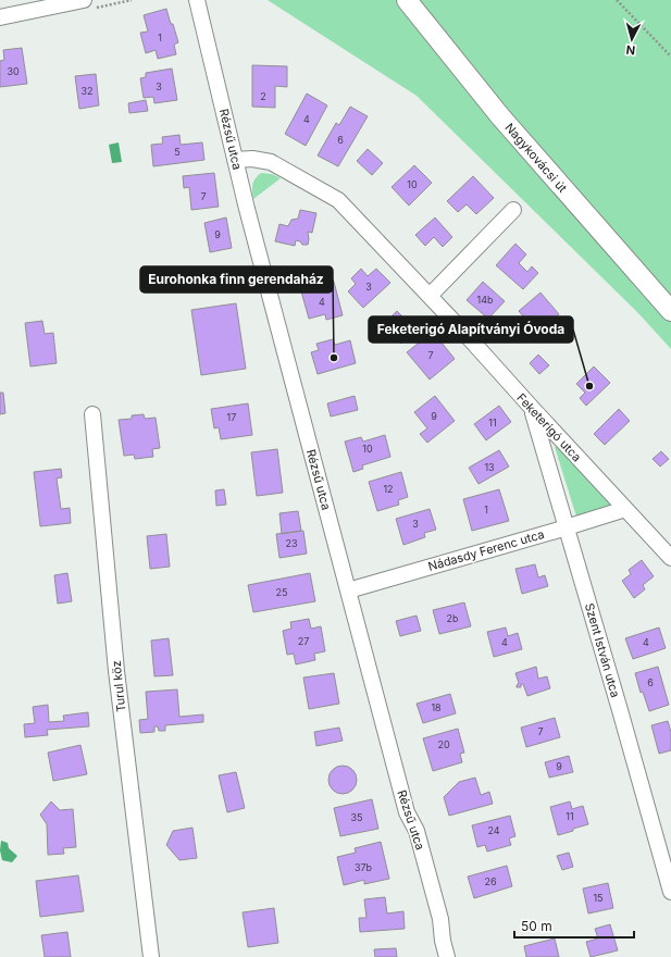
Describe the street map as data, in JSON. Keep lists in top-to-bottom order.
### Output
{
  "streets": {
    "street": [
      "Rézsű utca",
      "Nagykovácsi út",
      "Feketerigó utca",
      "Nádasdy Ferenc utca",
      "Szent István utca",
      "Turul köz"
    ]
  },
  "crossings": [
    ["Rézsű utca", "Feketerigó utca"],
    ["Rézsű utca", "Nádasdy Ferenc utca"],
    ["Feketerigó utca", "Nádasdy Ferenc utca"],
    ["Feketerigó utca", "Szent István utca"],
    ["Nádasdy Ferenc utca", "Szent István utca"]
  ],
  "places": ["Eurohonka finn gerendaház", "Feketerigó Alapítványi Óvoda"],
  "house_numbers": [
    "1",
    "30",
    "3",
    "32",
    "2",
    "4",
    "6",
    "5",
    "10",
    "7",
    "9",
    "3",
    "14b",
    "4",
    "7",
    "9",
    "17",
    "11",
    "10",
    "13",
    "12",
    "1",
    "3",
    "23",
    "25",
    "2b",
    "27",
    "4",
    "4",
    "6",
    "18",
    "7",
    "20",
    "9",
    "11",
    "35",
    "24",
    "37b",
    "26",
    "15"
  ],
  "scale_bar": "50 m",
  "north": "bottom"
}
